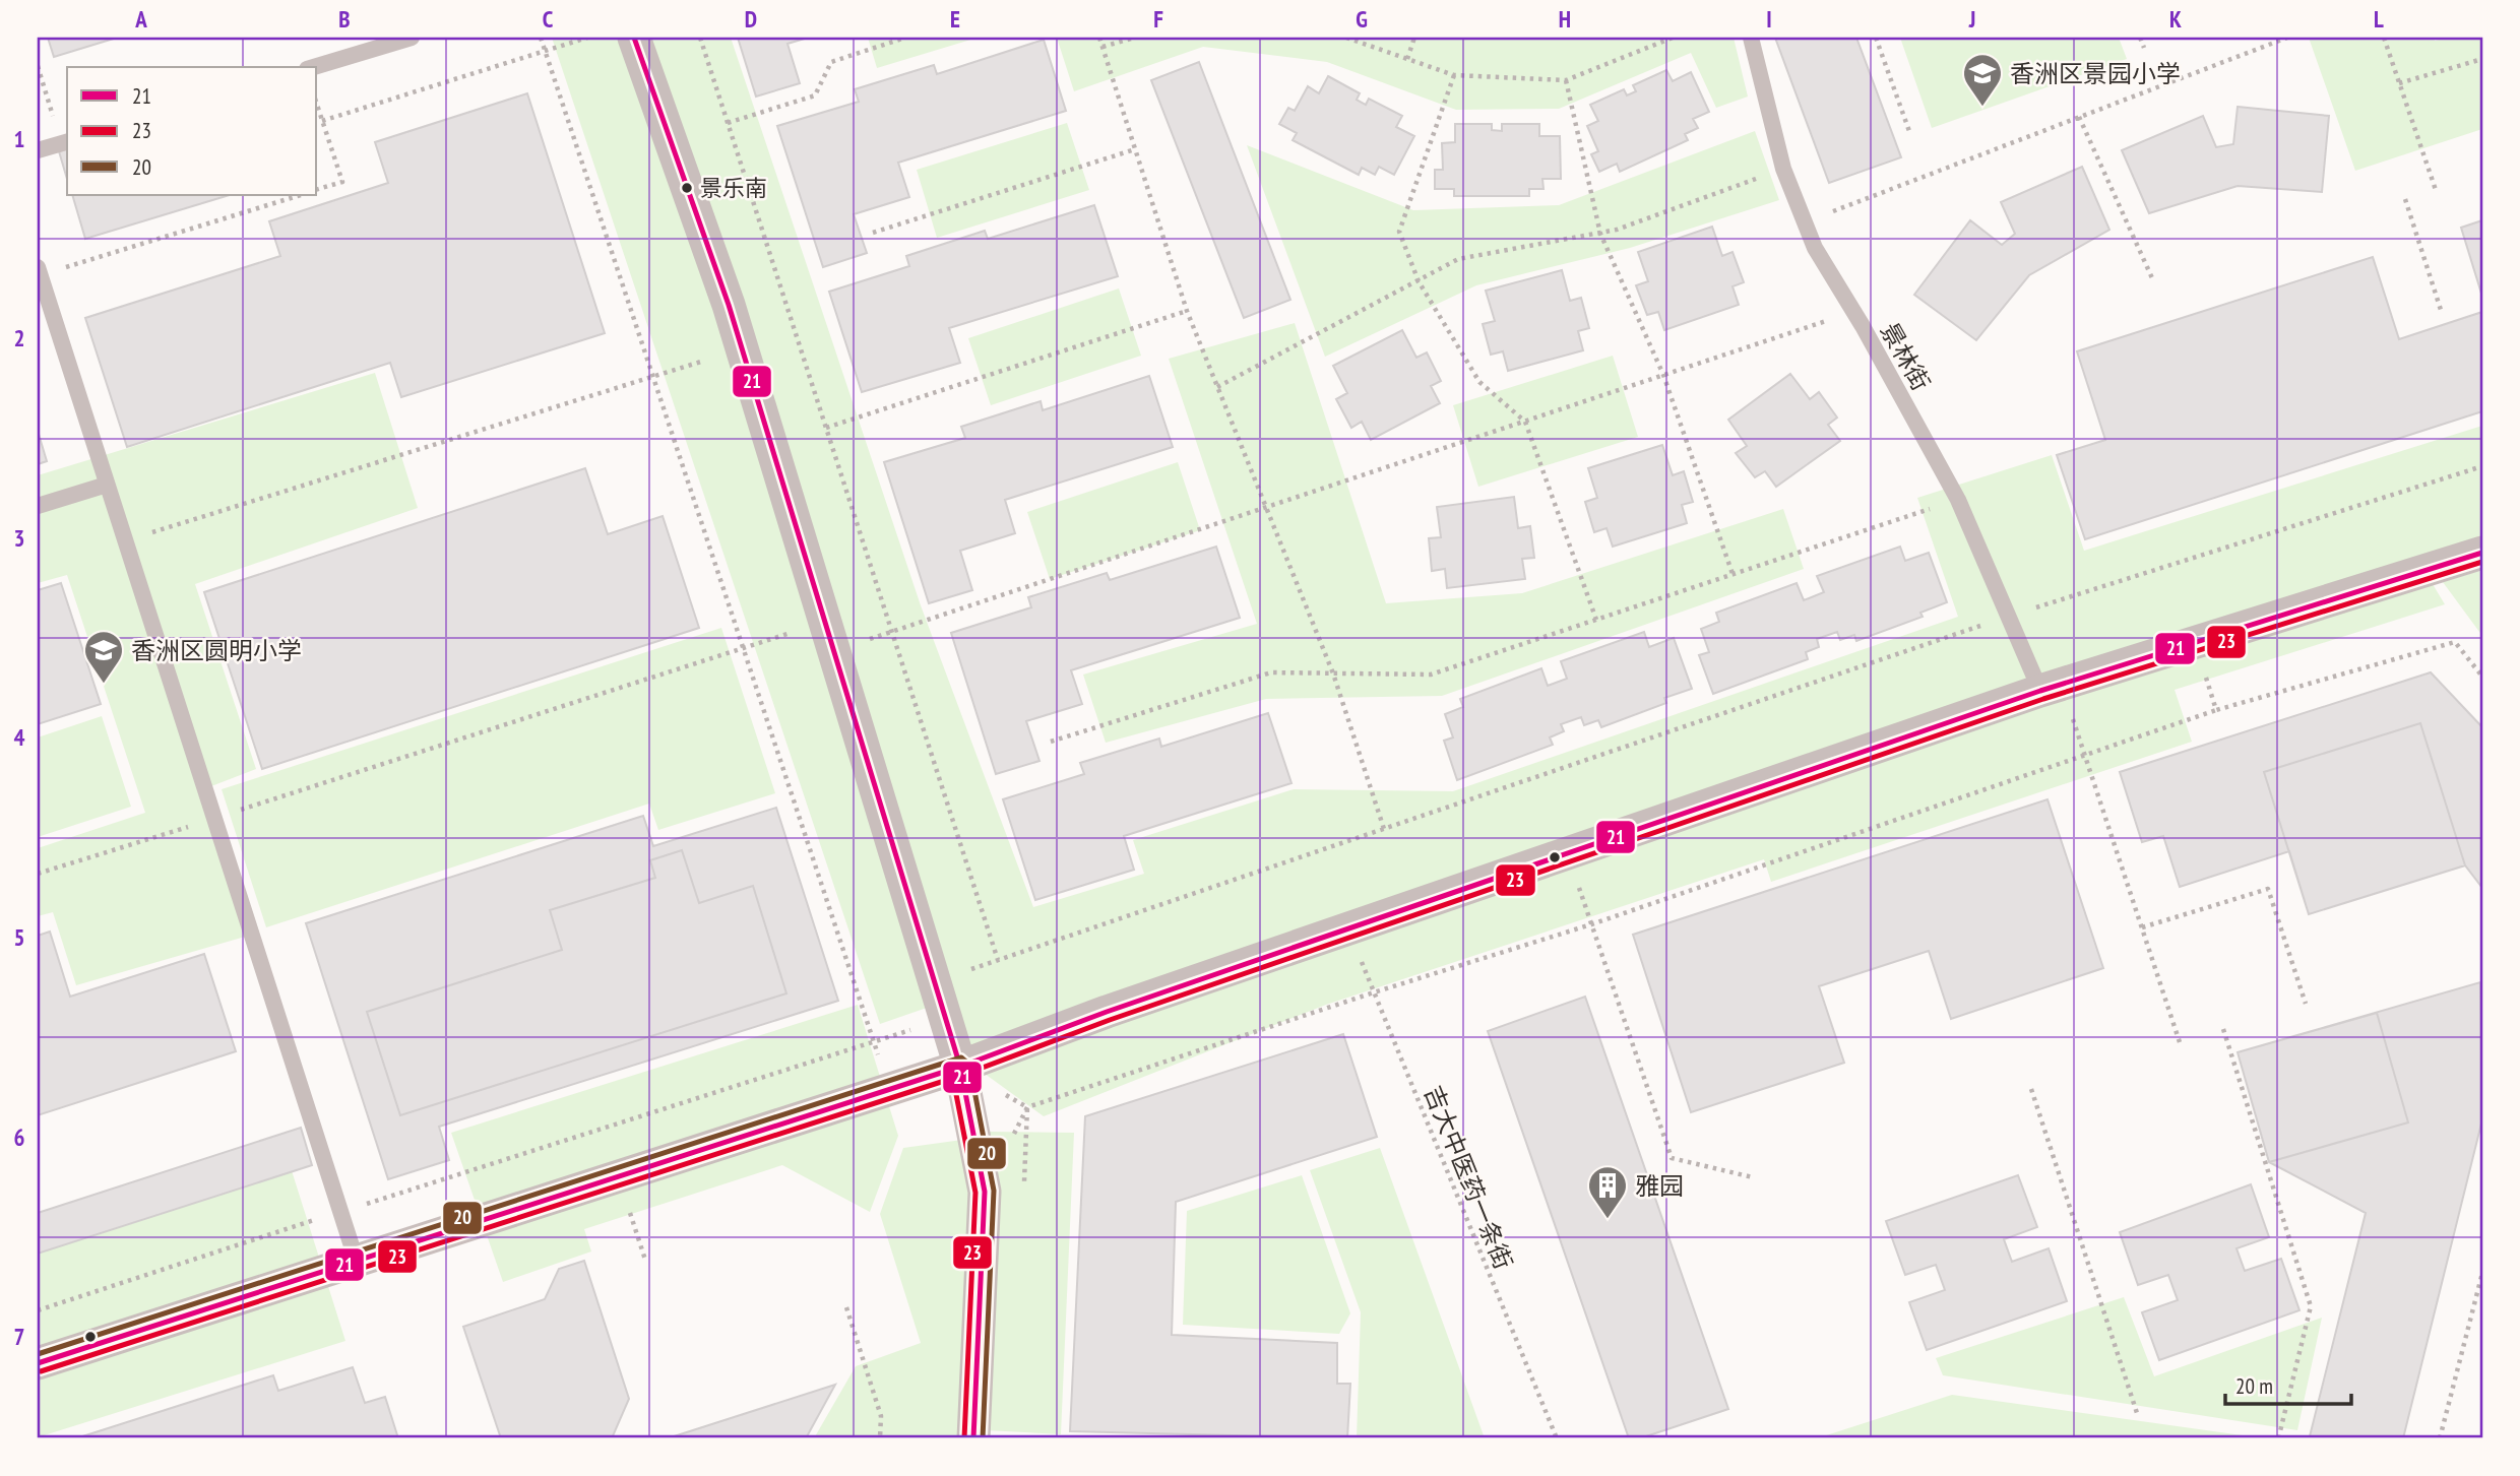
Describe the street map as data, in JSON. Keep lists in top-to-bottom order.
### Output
{
  "streets": {
    "lane": ["景林街"],
    "path": ["吉大中医药一条街"]
  },
  "places": {
    "school or university": ["香洲区景园小学", "香洲区圆明小学"],
    "other": ["景乐南"],
    "building": ["雅园"]
  },
  "lines": ["transit line 21", "transit line 23", "transit line 20"],
  "legend": ["21", "23", "20"],
  "scale_bar": "20 m",
  "grid": {
    "columns": [
      "A",
      "B",
      "C",
      "D",
      "E",
      "F",
      "G",
      "H",
      "I",
      "J",
      "K",
      "L"
    ],
    "rows": [
      "1",
      "2",
      "3",
      "4",
      "5",
      "6",
      "7"
    ]
  }
}
